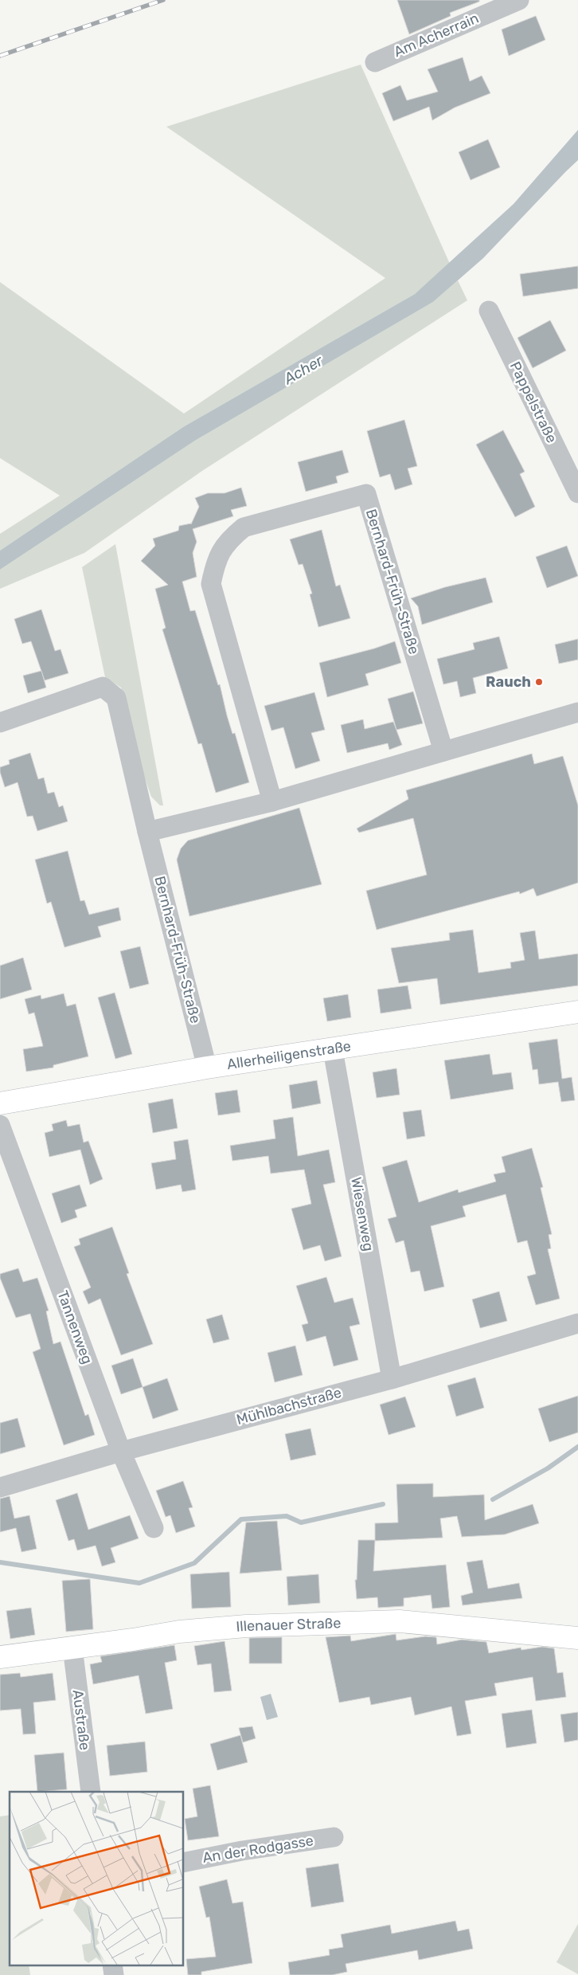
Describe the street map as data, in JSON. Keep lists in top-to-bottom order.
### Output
{
  "streets": {
    "street": [
      "Am Acherrain",
      "Pappelstraße",
      "Bernhard-Früh-Straße",
      "Allerheiligenstraße",
      "Wiesenweg",
      "Tannenweg",
      "Mühlbachstraße",
      "Illenauer Straße",
      "Austraße",
      "An der Rodgasse"
    ]
  },
  "crossings": [
    ["Bernhard-Früh-Straße", "Allerheiligenstraße"],
    ["Allerheiligenstraße", "Wiesenweg"],
    ["Wiesenweg", "Mühlbachstraße"],
    ["Tannenweg", "Mühlbachstraße"],
    ["Illenauer Straße", "Austraße"]
  ],
  "water": ["Acher"],
  "places": ["Rauch"]
}
